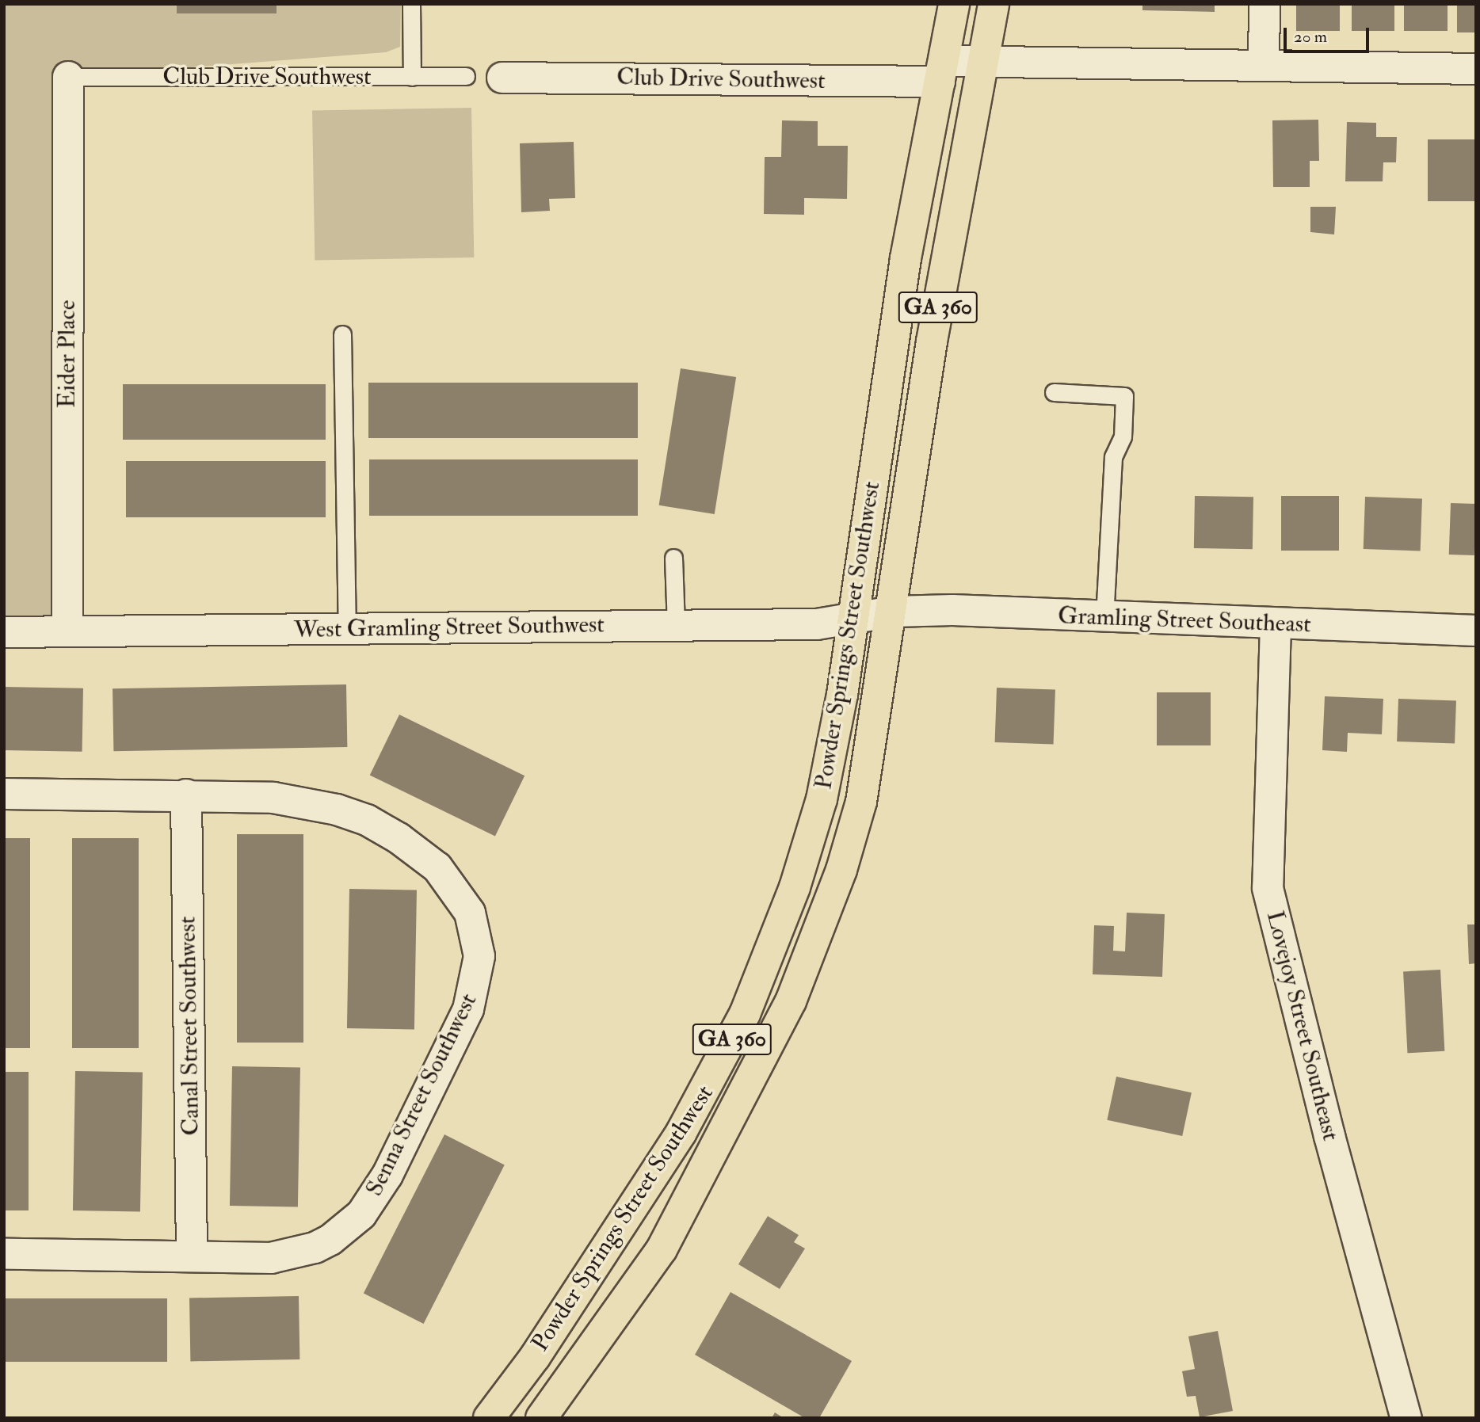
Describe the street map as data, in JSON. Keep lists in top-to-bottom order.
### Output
{
  "streets": {
    "main road": ["GA 360", "Powder Springs Street Southwest"],
    "street": [
      "Club Drive Southwest",
      "Eider Place",
      "Gramling Street Southeast",
      "West Gramling Street Southwest",
      "Canal Street Southwest",
      "Lovejoy Street Southeast",
      "Senna Street Southwest"
    ]
  },
  "crossings": [
    ["Club Drive Southwest", "Eider Place"],
    ["Club Drive Southwest", "Powder Springs Street Southwest"],
    ["Eider Place", "West Gramling Street Southwest"],
    ["Gramling Street Southeast", "West Gramling Street Southwest"],
    ["Gramling Street Southeast", "Powder Springs Street Southwest"],
    ["Gramling Street Southeast", "Lovejoy Street Southeast"],
    ["West Gramling Street Southwest", "Powder Springs Street Southwest"],
    ["Canal Street Southwest", "Senna Street Southwest"]
  ],
  "scale_bar": "20 m"
}
